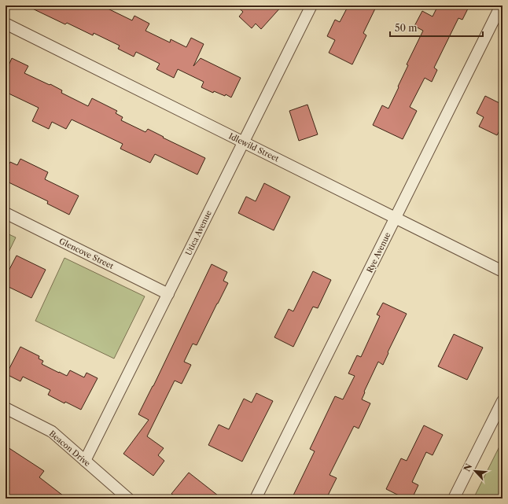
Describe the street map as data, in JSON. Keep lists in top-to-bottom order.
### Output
{
  "streets": {
    "street": [
      "Idlewild Street",
      "Utica Avenue",
      "Rye Avenue",
      "Glencove Street",
      "Beacon Drive"
    ]
  },
  "crossings": [
    ["Idlewild Street", "Utica Avenue"],
    ["Idlewild Street", "Rye Avenue"],
    ["Utica Avenue", "Glencove Street"],
    ["Utica Avenue", "Beacon Drive"]
  ],
  "scale_bar": "50 m",
  "north": "top left"
}
